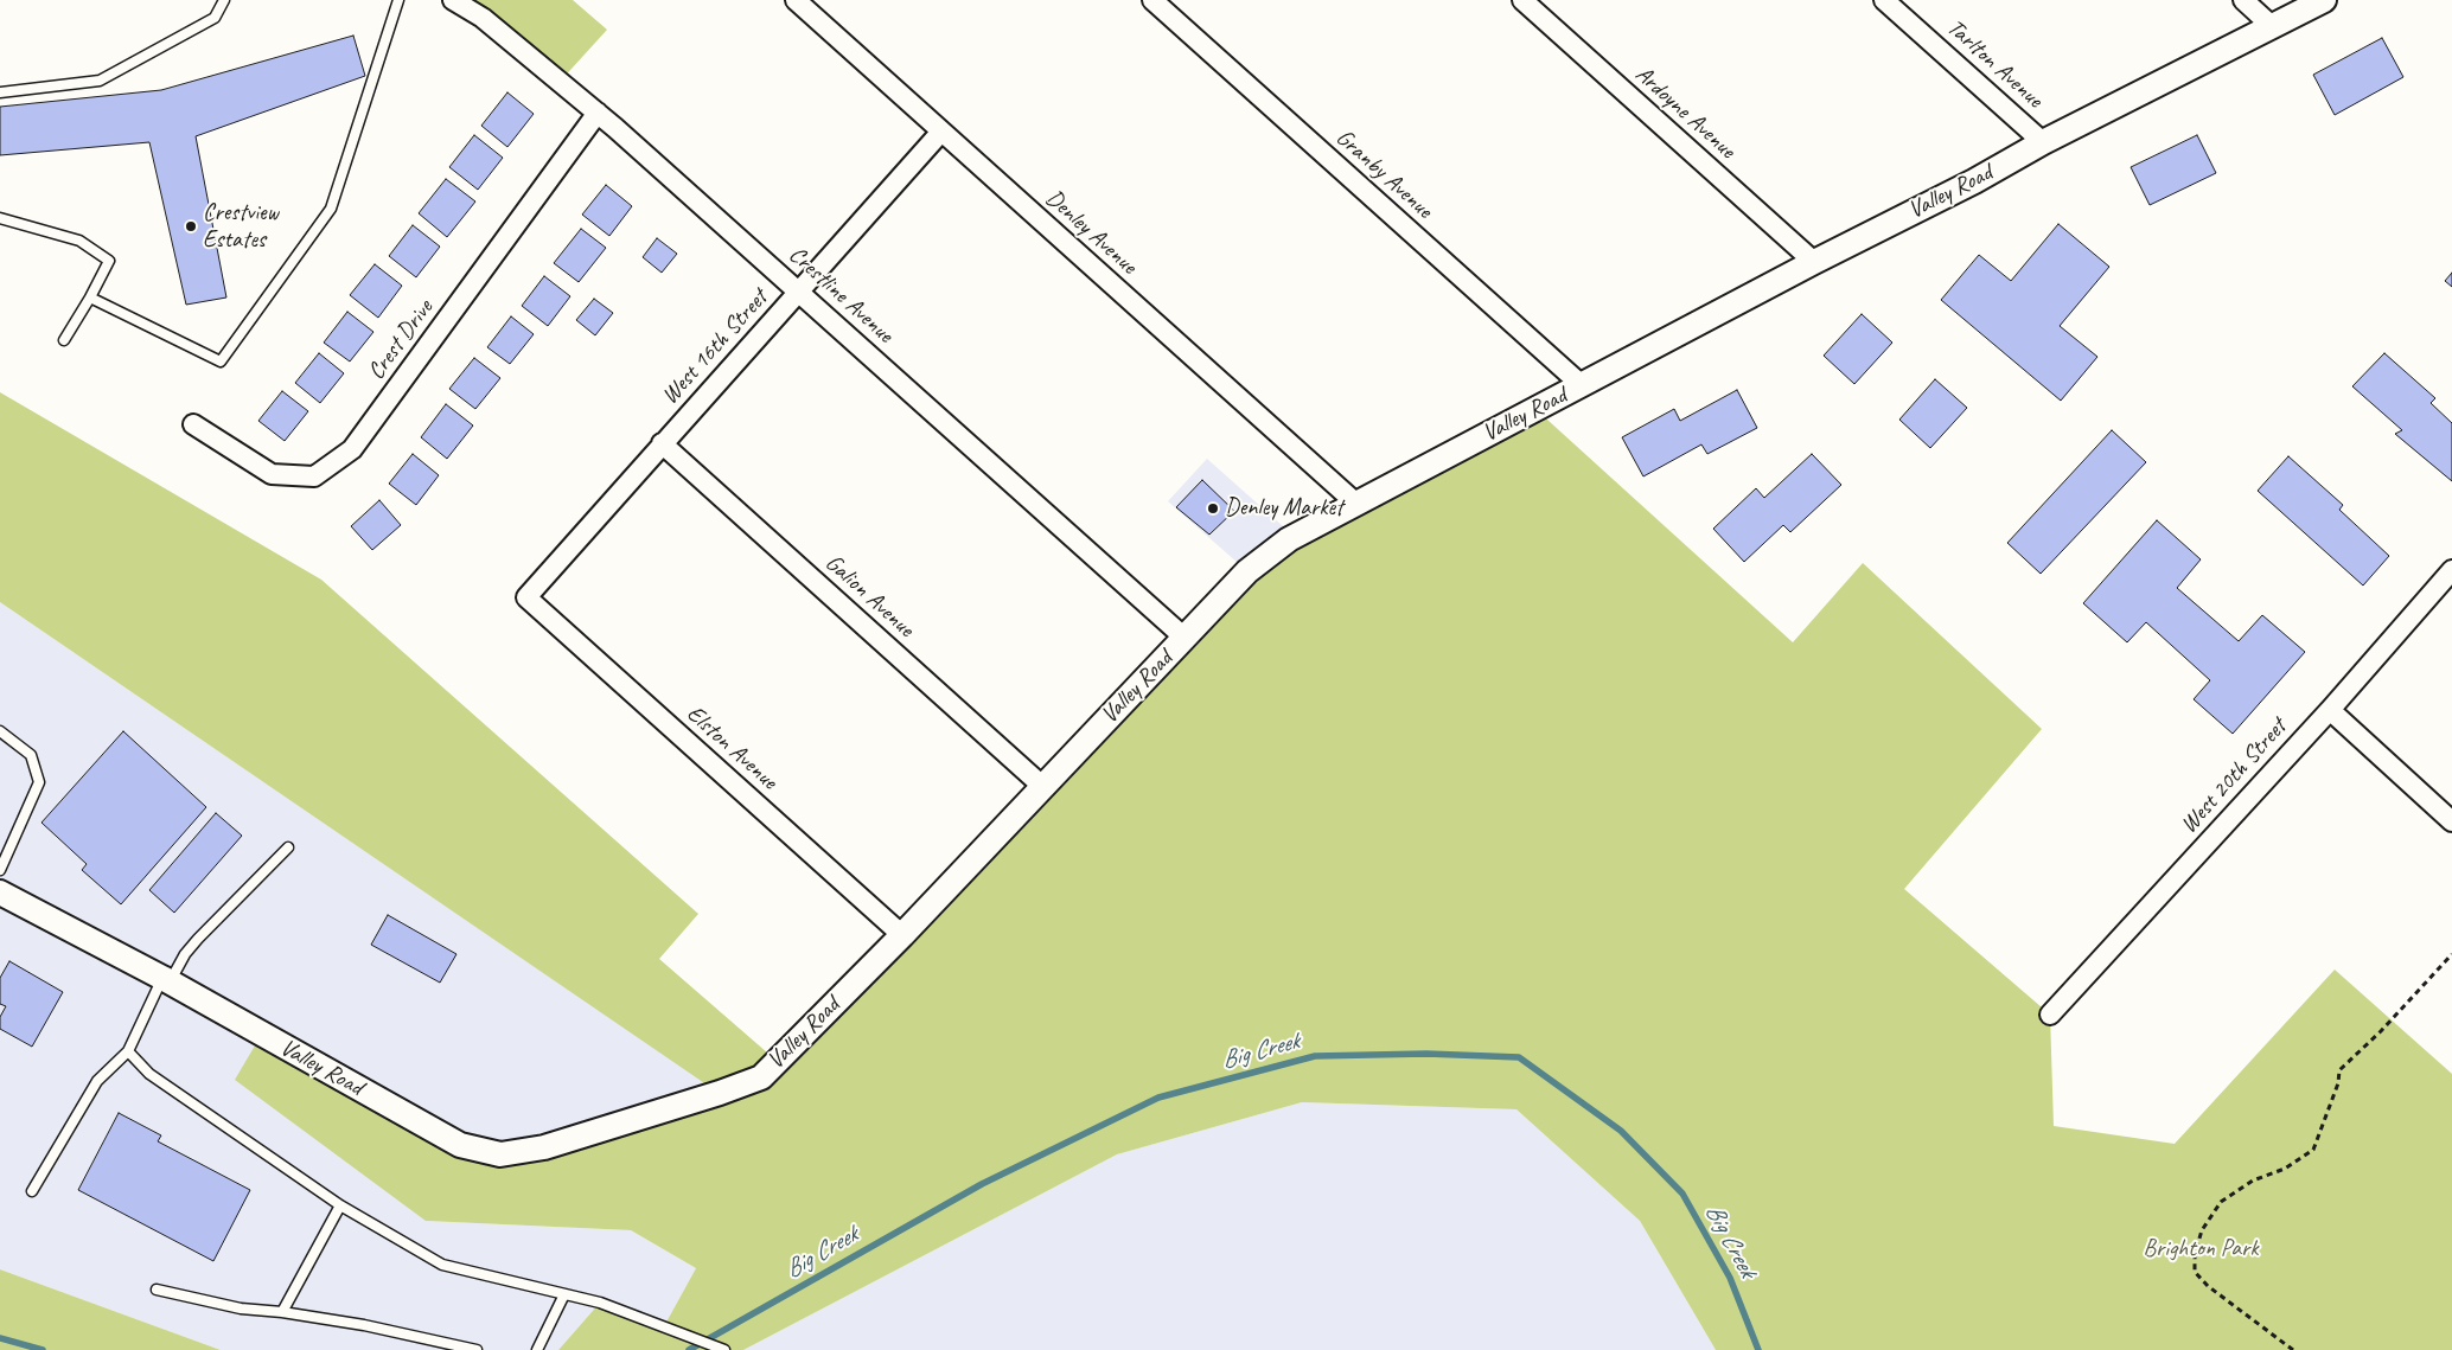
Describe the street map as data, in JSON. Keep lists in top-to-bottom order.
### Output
{
  "streets": {
    "street": [
      "Tarlton Avenue",
      "Ardoyne Avenue",
      "Granby Avenue",
      "Valley Road",
      "Denley Avenue",
      "Crestline Avenue",
      "Crest Drive",
      "West 16th Street",
      "Galion Avenue",
      "Elston Avenue",
      "West 20th Street"
    ]
  },
  "crossings": [
    ["Tarlton Avenue", "Valley Road"],
    ["Ardoyne Avenue", "Valley Road"],
    ["Granby Avenue", "Valley Road"],
    ["Valley Road", "Denley Avenue"],
    ["Valley Road", "Crestline Avenue"],
    ["Valley Road", "Galion Avenue"],
    ["Valley Road", "Elston Avenue"],
    ["Denley Avenue", "West 16th Street"],
    ["Crestline Avenue", "Crest Drive"],
    ["Crestline Avenue", "West 16th Street"],
    ["West 16th Street", "Galion Avenue"],
    ["West 16th Street", "Elston Avenue"]
  ],
  "water": ["Big Creek"],
  "parks": ["Brighton Park"],
  "places": ["Crestview Estates", "Denley Market"]
}
